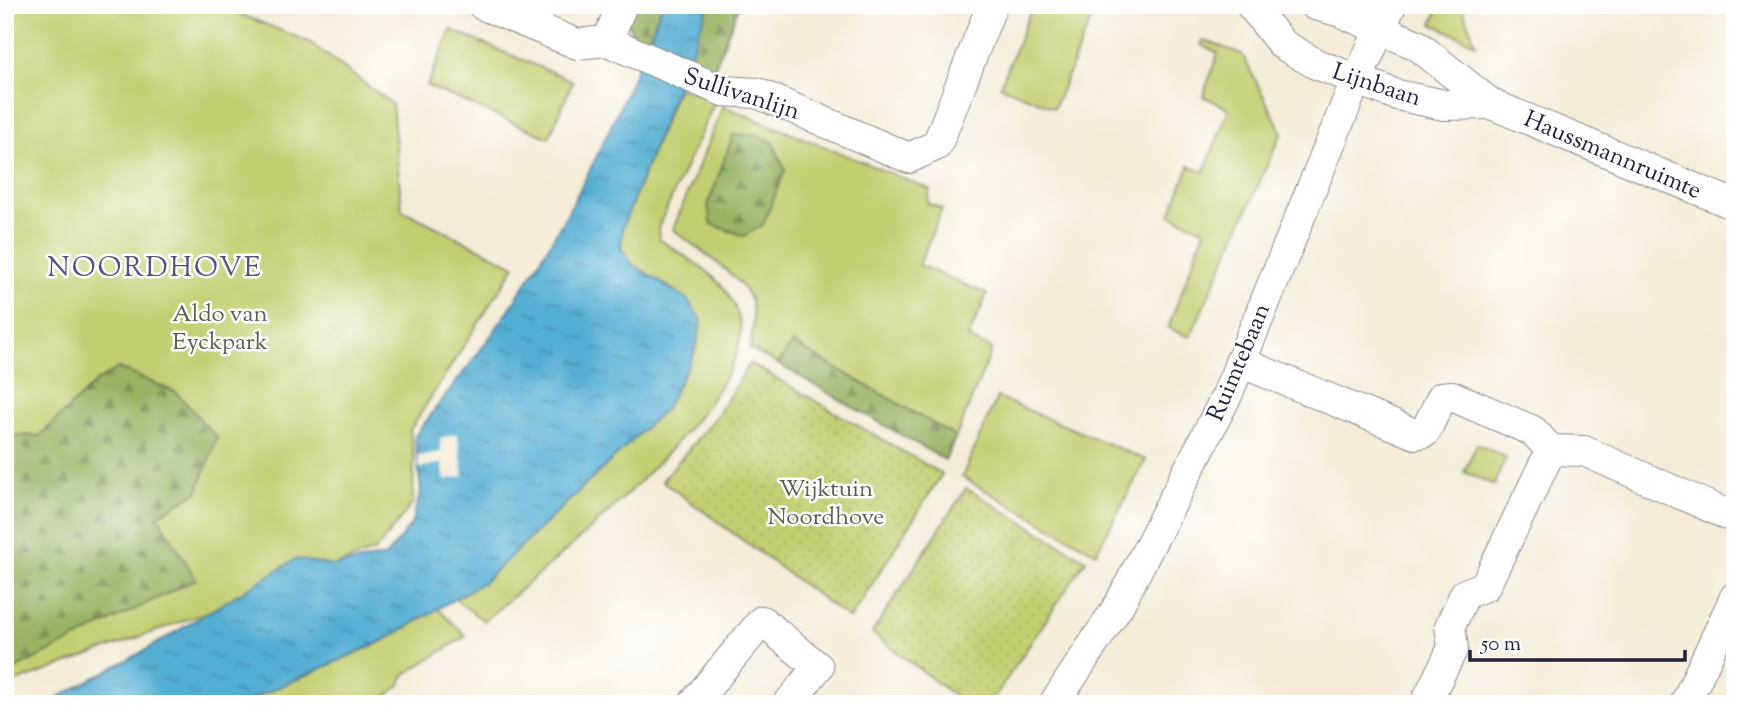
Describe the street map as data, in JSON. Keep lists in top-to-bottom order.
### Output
{
  "streets": {
    "street": [
      "Lijnbaan",
      "Sullivanlijn",
      "Haussmannruimte",
      "Ruimtebaan"
    ]
  },
  "crossings": [
    ["Lijnbaan", "Haussmannruimte"],
    ["Lijnbaan", "Ruimtebaan"]
  ],
  "districts": ["NOORDHOVE"],
  "parks": ["Aldo van Eyckpark", "Wijktuin Noordhove"],
  "scale_bar": "50 m"
}
